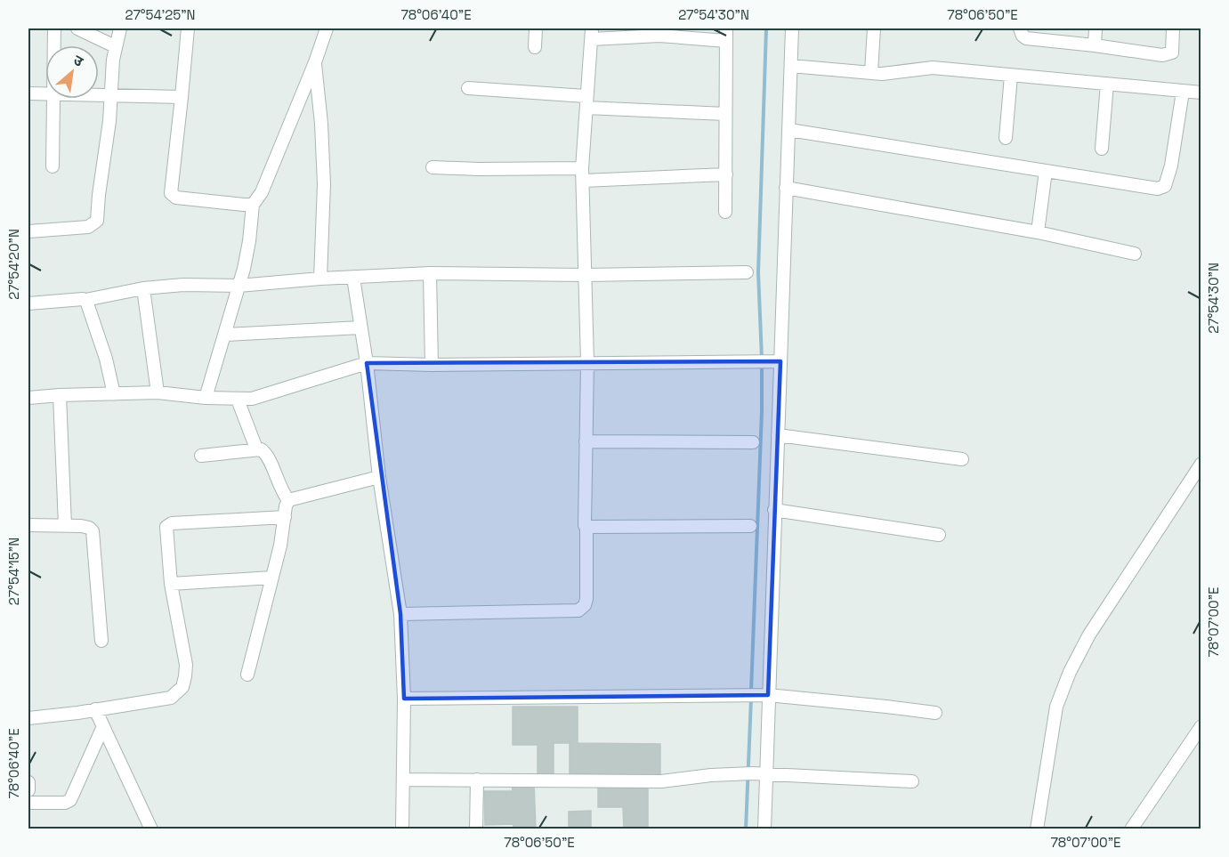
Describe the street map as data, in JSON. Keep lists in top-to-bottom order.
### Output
{
  "north": "top right",
  "coordinates": [
    "27°54'25\"N",
    "78°06'40\"E",
    "27°54'30\"N",
    "78°06'50\"E",
    "27°54'20\"N",
    "27°54'15\"N",
    "78°07'00\"E"
  ]
}
